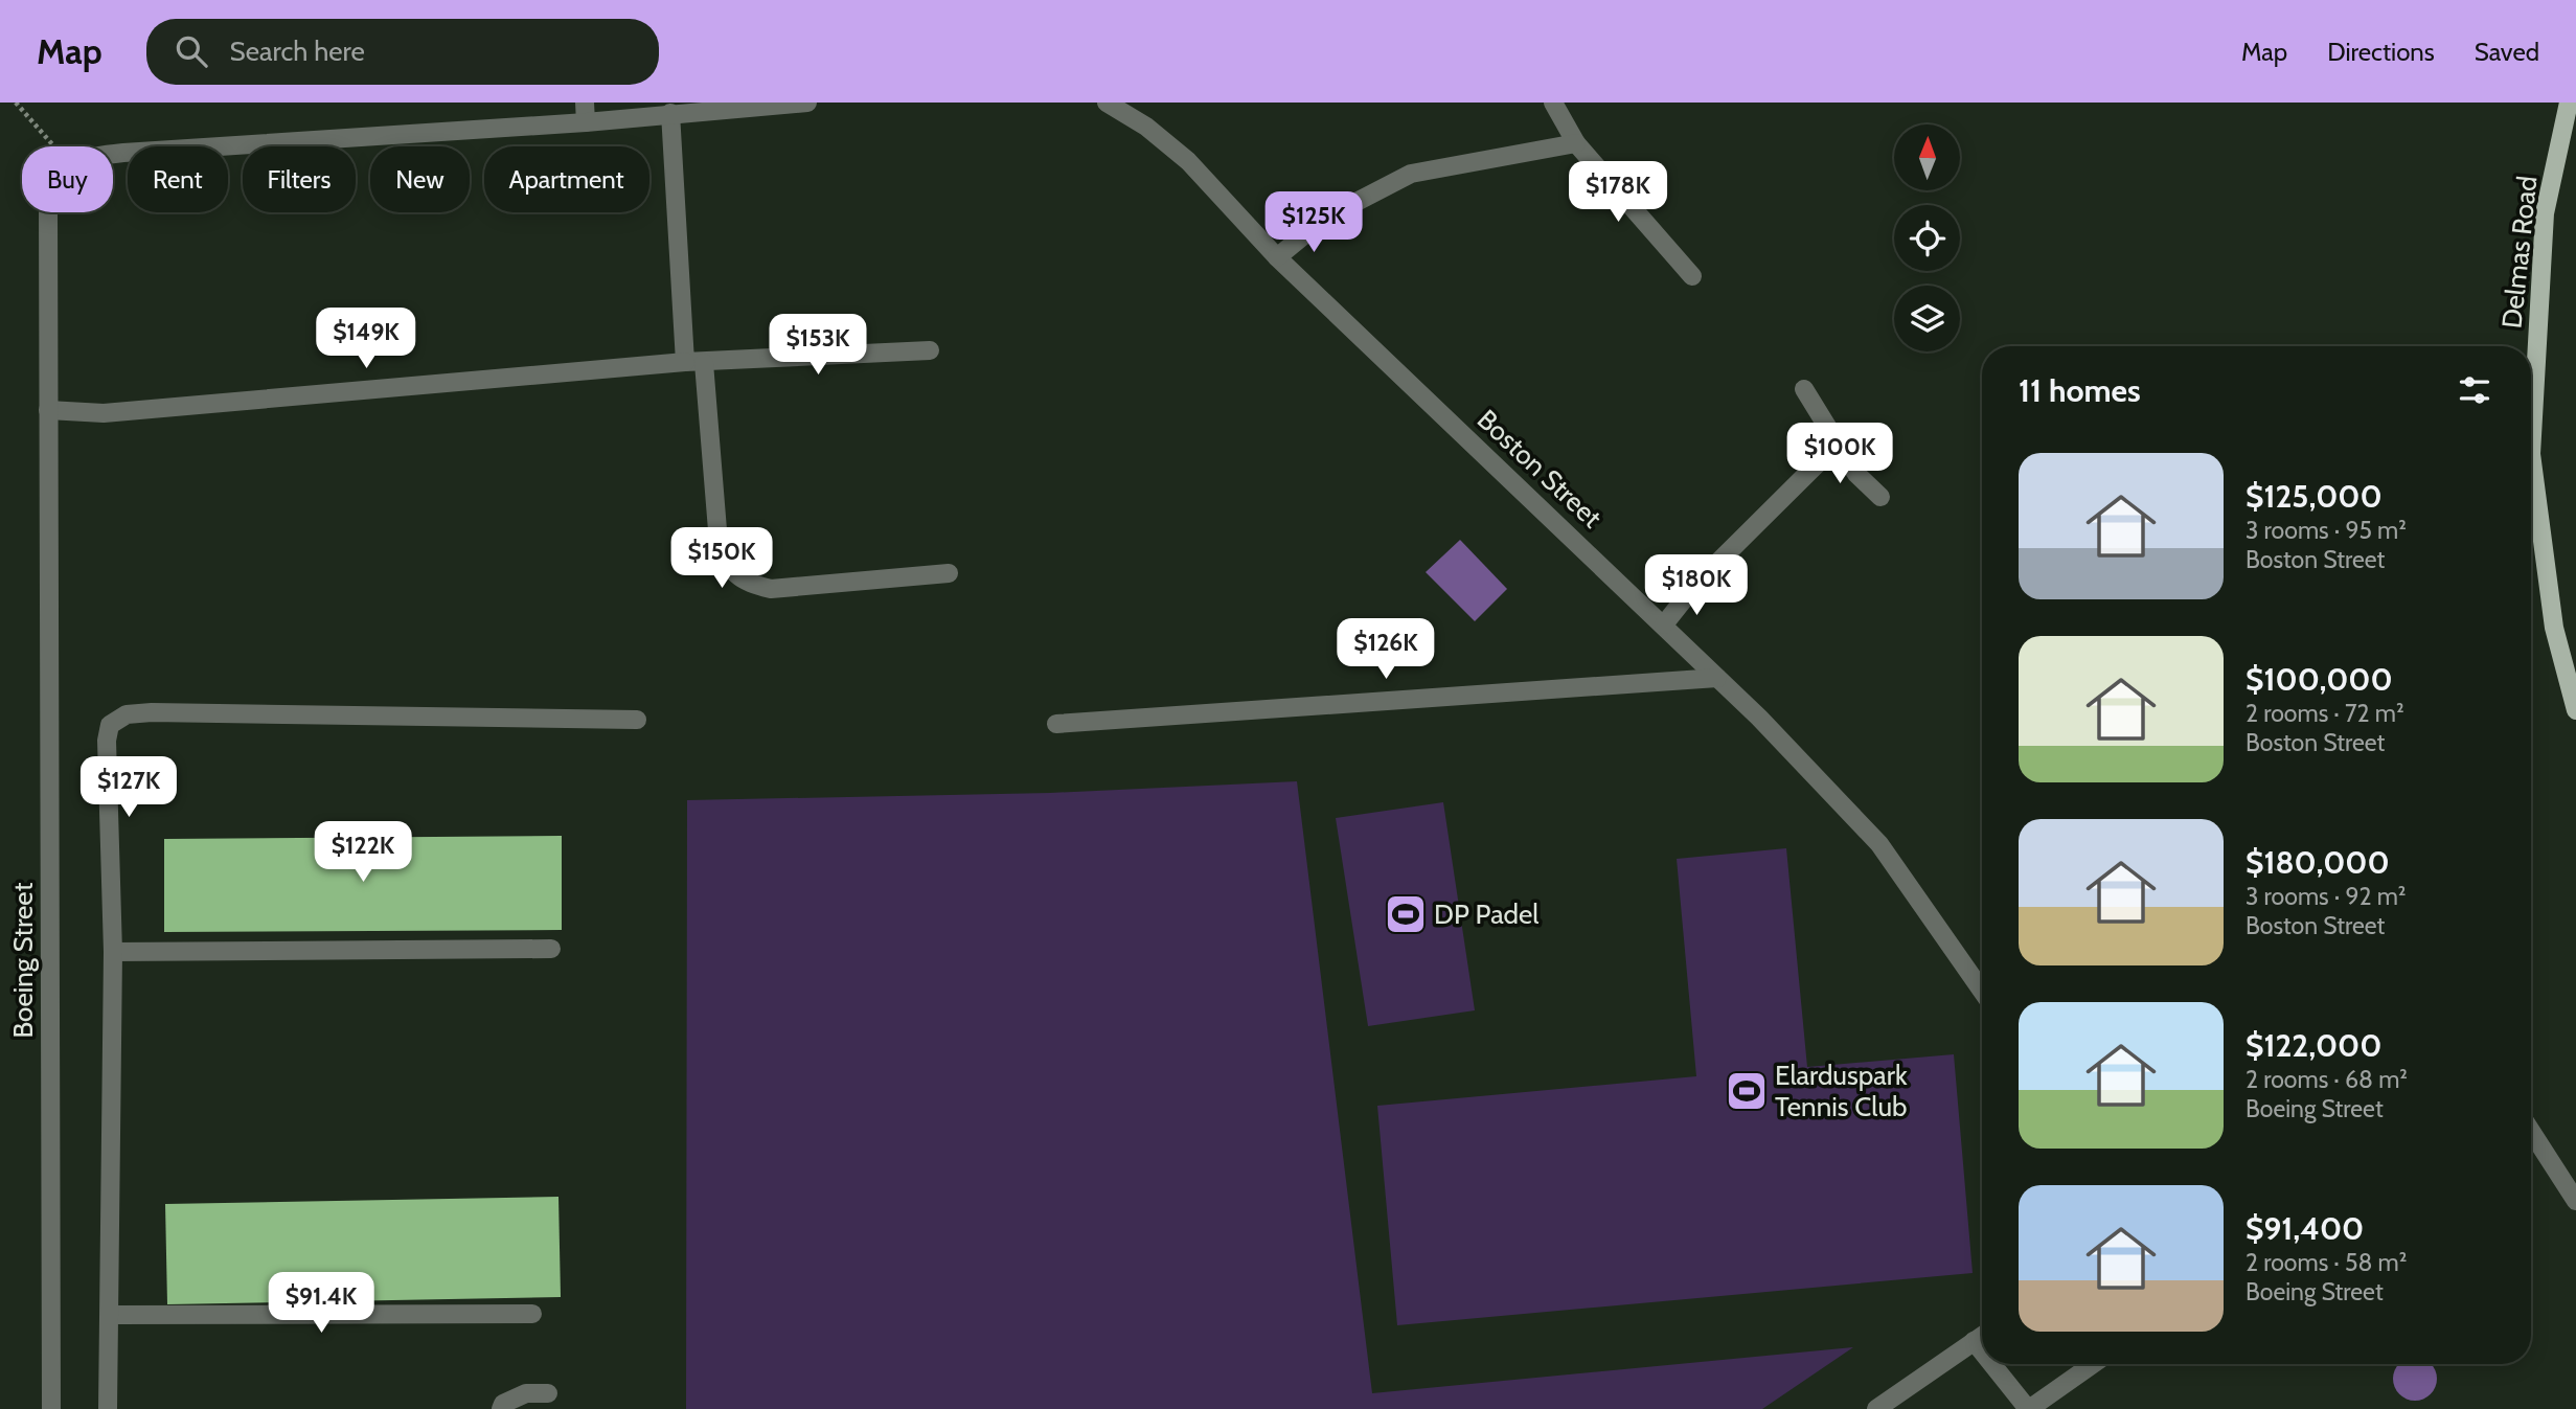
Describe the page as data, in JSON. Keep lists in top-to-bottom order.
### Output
{
  "streets": {
    "main road": ["Delmas Road"],
    "street": ["Boston Street", "Boeing Street"]
  },
  "places": {
    "sports": ["DP Padel", "Elarduspark Tennis Club"]
  },
  "north": "top",
  "page": {
    "header": "Map",
    "search": "Search here",
    "nav": ["Map", "Directions", "Saved"],
    "chip": [
      "Buy",
      "Rent",
      "Filters",
      "New",
      "Apartment"
    ],
    "price": [
      "$178K",
      "$125K",
      "$149K",
      "$153K",
      "$100K",
      "$150K",
      "$180K",
      "$126K",
      "$127K",
      "$122K",
      "$91.4K"
    ],
    "heading": "11 homes",
    "list": [
      {
        "name": "$125,000",
        "note": "3 rooms · 95 m² · Boston Street"
      },
      {
        "name": "$100,000",
        "note": "2 rooms · 72 m² · Boston Street"
      },
      {
        "name": "$180,000",
        "note": "3 rooms · 92 m² · Boston Street"
      },
      {
        "name": "$122,000",
        "note": "2 rooms · 68 m² · Boeing Street"
      },
      {
        "name": "$91,400",
        "note": "2 rooms · 58 m² · Boeing Street"
      }
    ]
  }
}
